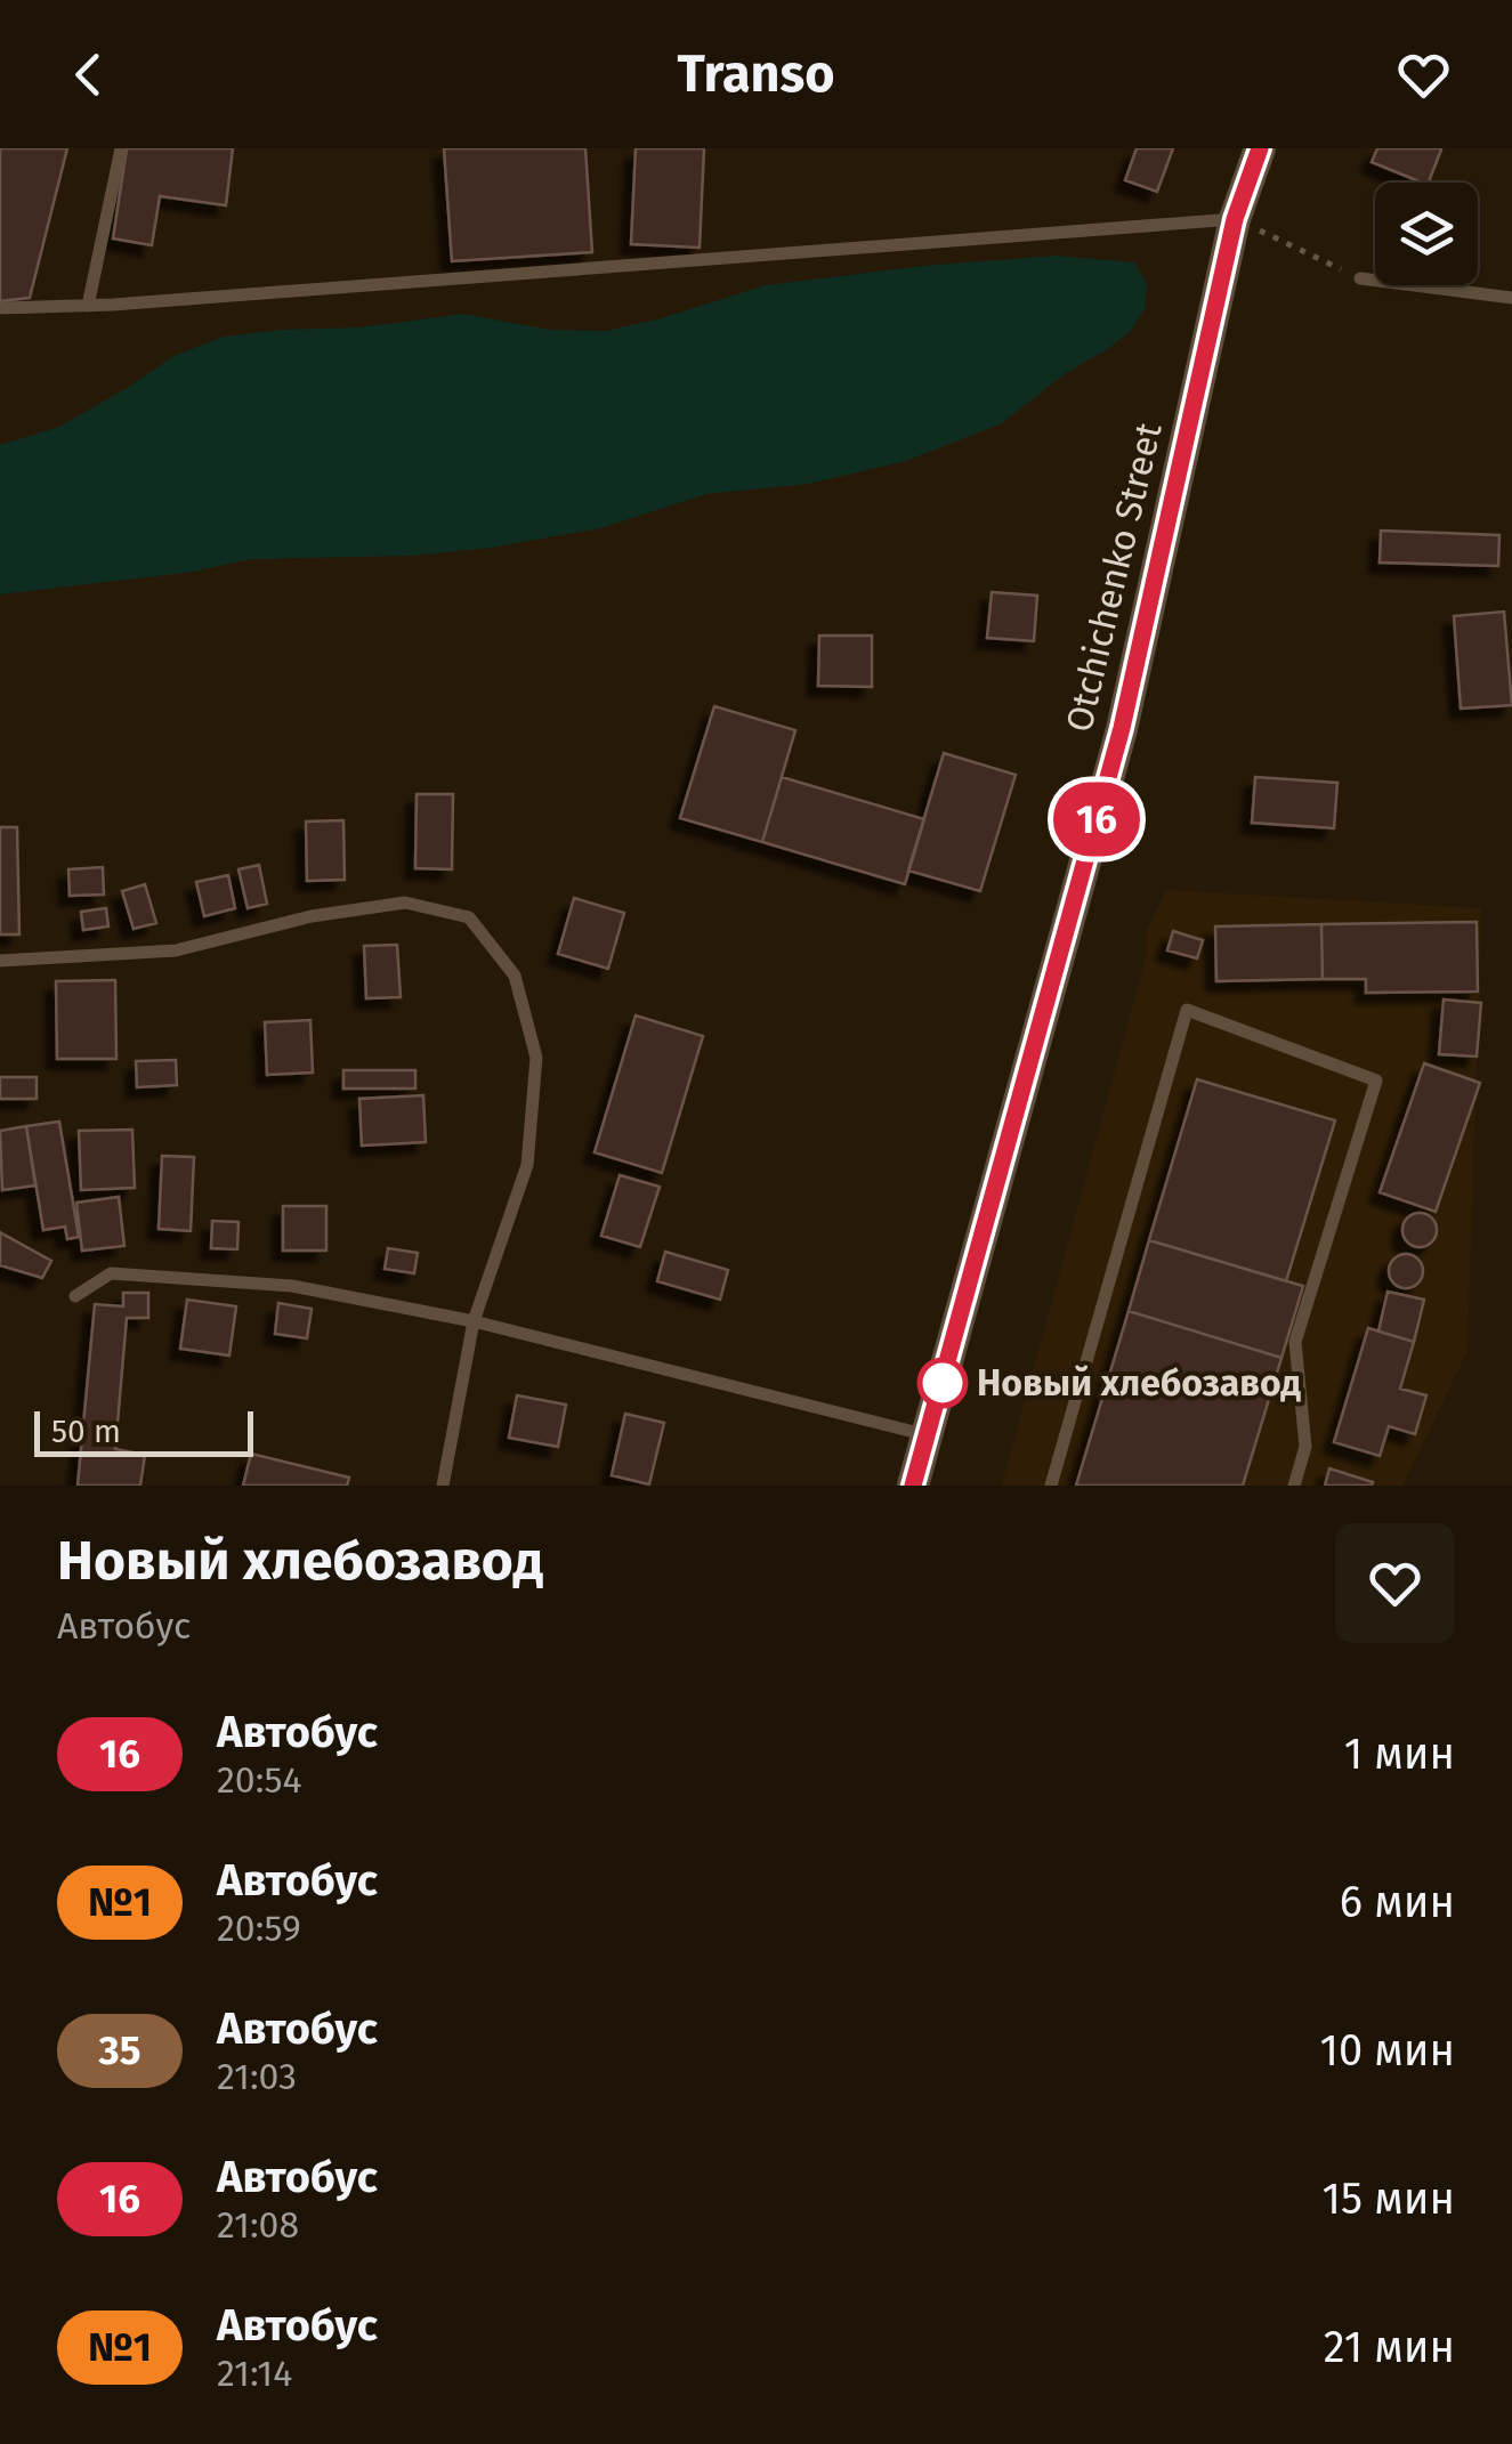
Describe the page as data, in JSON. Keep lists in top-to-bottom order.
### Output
{
  "streets": {
    "street": ["Otchichenko Street"]
  },
  "places": ["Новый хлебозавод"],
  "lines": ["bus line 16"],
  "scale_bar": "50 m",
  "page": {
    "header": "Transo",
    "on_map": "16",
    "scale": "50 m",
    "heading": ["Новый хлебозавод", "Автобус"],
    "list": [
      {
        "mark": "16",
        "name": "Автобус",
        "note": "20:54",
        "value": "1 мин"
      },
      {
        "mark": "№1",
        "name": "Автобус",
        "note": "20:59",
        "value": "6 мин"
      },
      {
        "mark": "35",
        "name": "Автобус",
        "note": "21:03",
        "value": "10 мин"
      },
      {
        "mark": "16",
        "name": "Автобус",
        "note": "21:08",
        "value": "15 мин"
      },
      {
        "mark": "№1",
        "name": "Автобус",
        "note": "21:14",
        "value": "21 мин"
      }
    ]
  }
}
